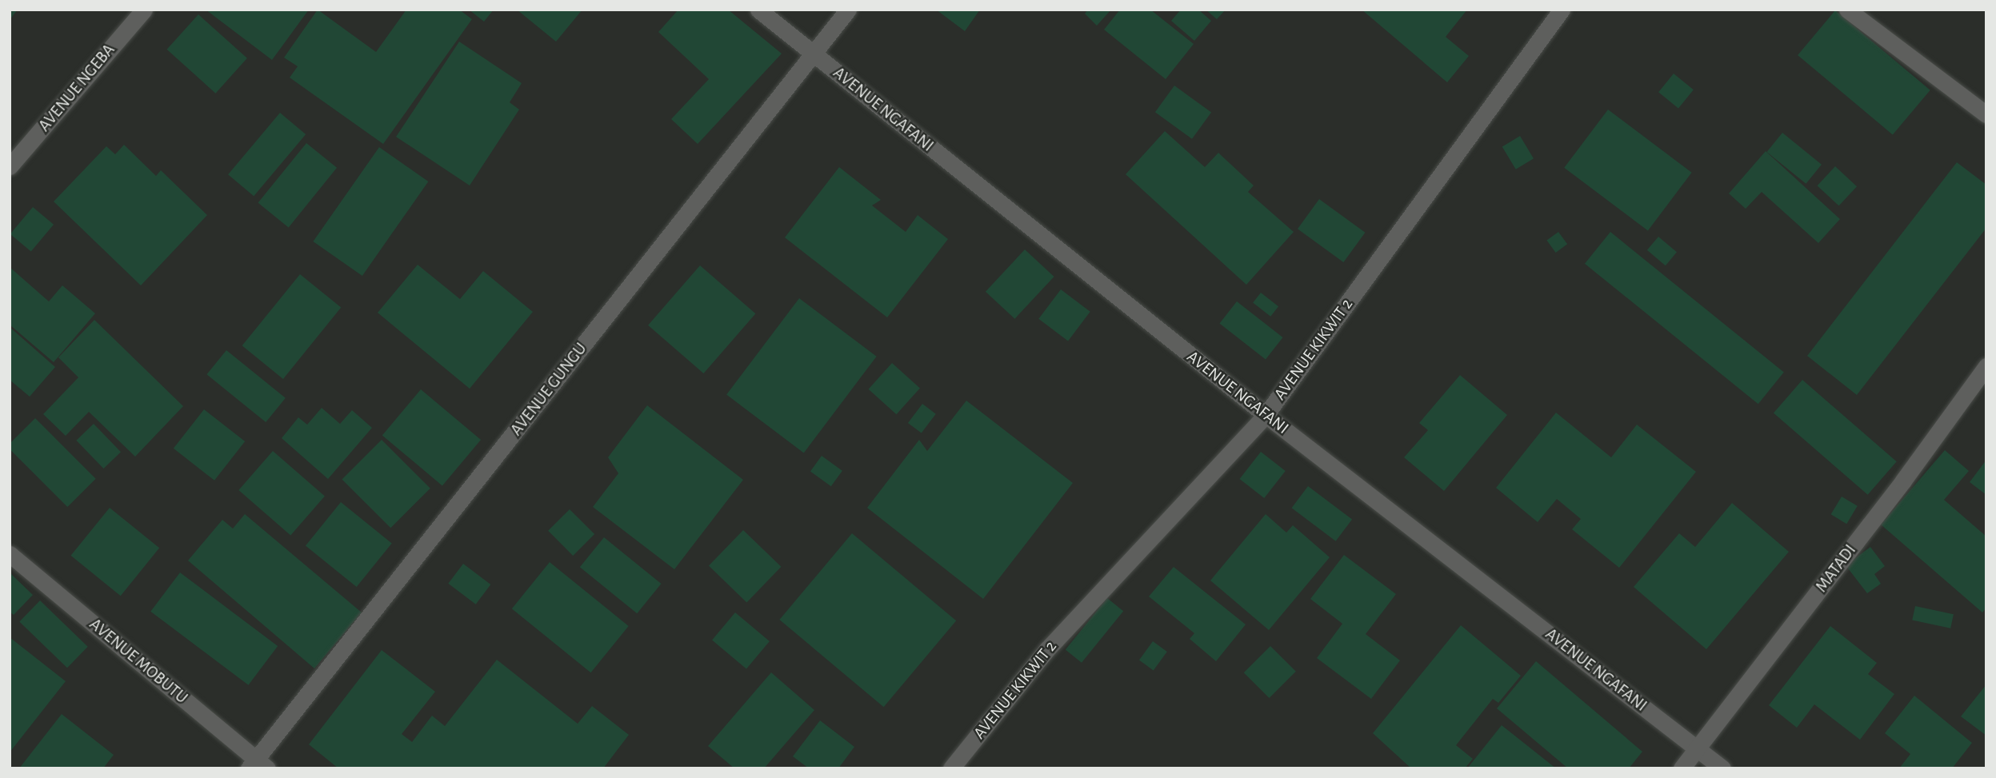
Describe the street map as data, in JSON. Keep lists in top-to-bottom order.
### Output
{
  "streets": {
    "street": [
      "AVENUE NGEBA",
      "AVENUE NGAFANI",
      "AVENUE KIKWIT 2",
      "AVENUE GUNGU",
      "MATADI",
      "AVENUE MOBUTU"
    ]
  },
  "crossings": [
    ["AVENUE NGAFANI", "AVENUE KIKWIT 2"],
    ["AVENUE NGAFANI", "AVENUE GUNGU"],
    ["AVENUE NGAFANI", "MATADI"],
    ["AVENUE GUNGU", "AVENUE MOBUTU"]
  ]
}
